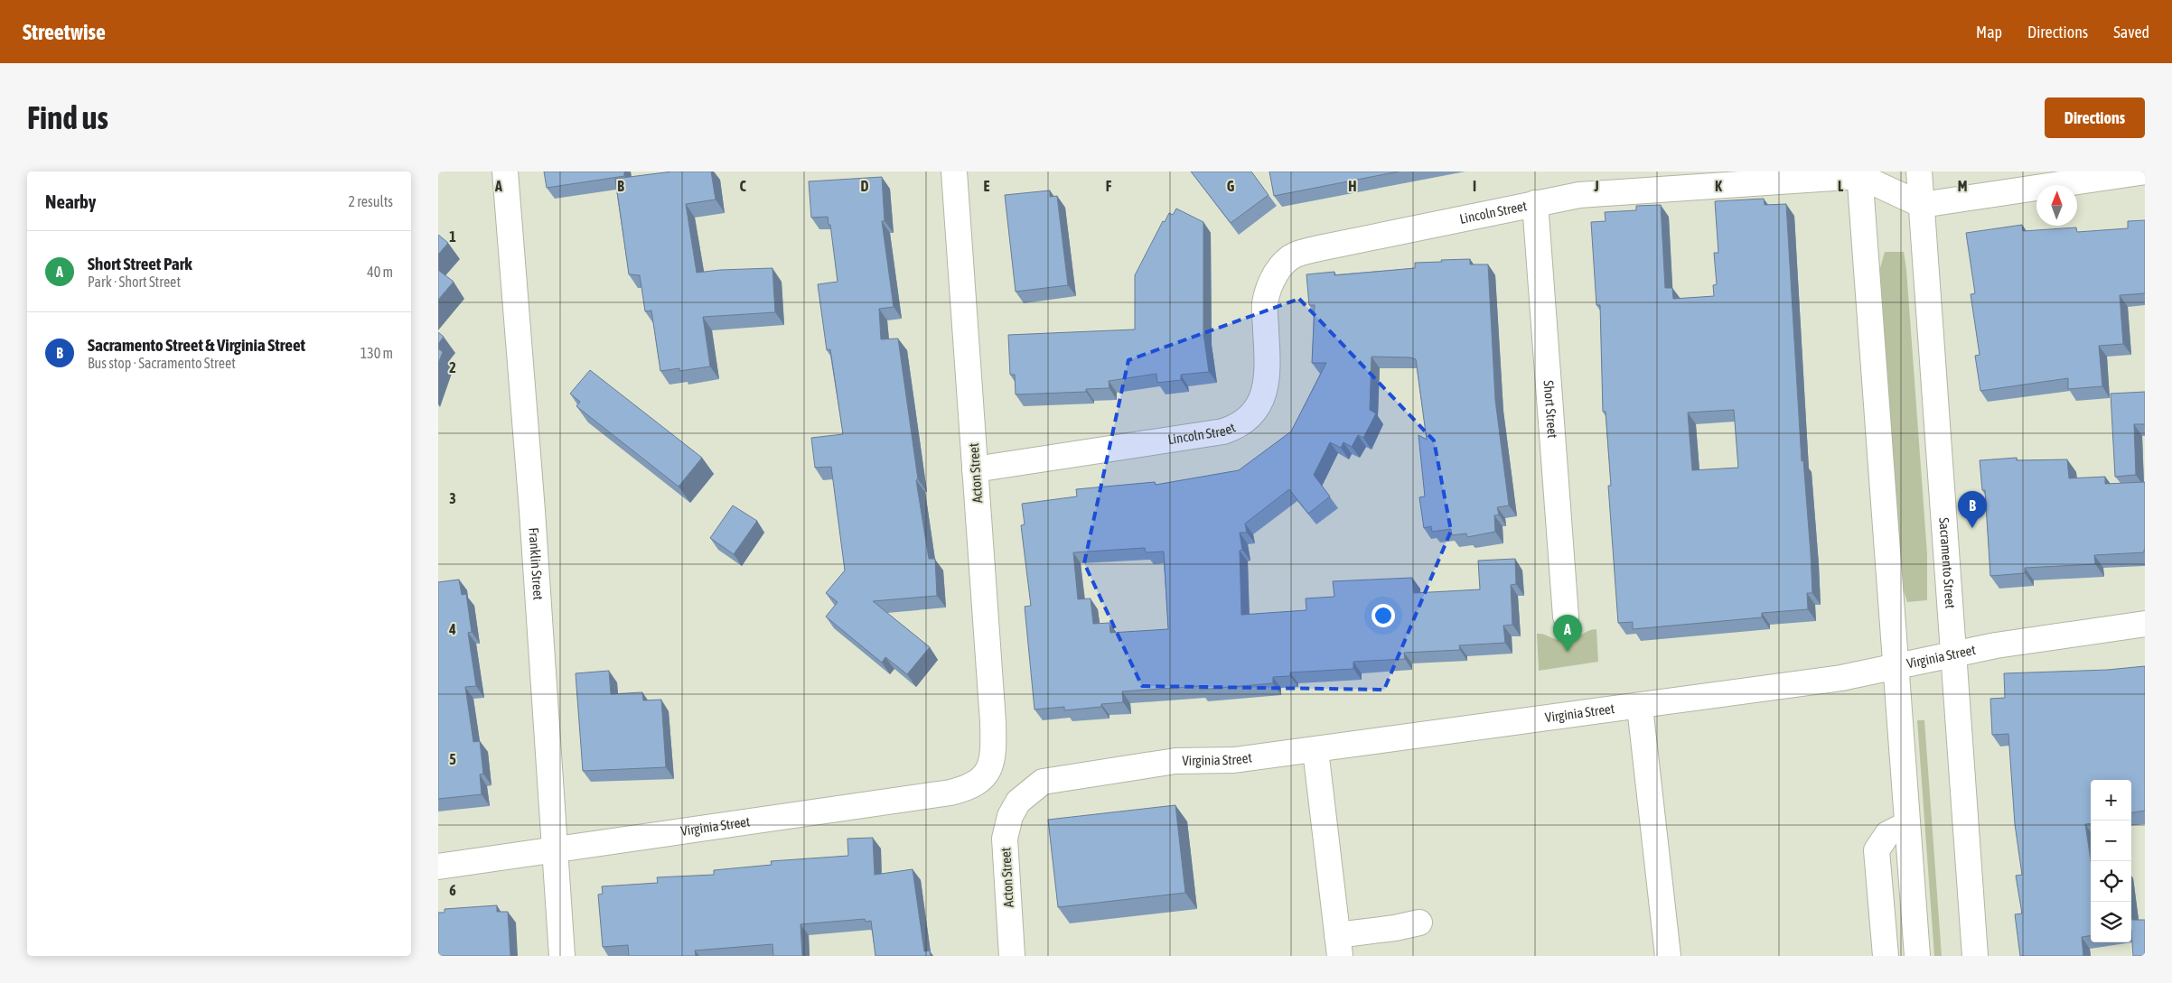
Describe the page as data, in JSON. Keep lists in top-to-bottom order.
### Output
{
  "streets": {
    "street": [
      "Lincoln Street",
      "Short Street",
      "Acton Street",
      "Franklin Street",
      "Sacramento Street",
      "Virginia Street"
    ]
  },
  "crossings": [
    ["Lincoln Street", "Short Street"],
    ["Lincoln Street", "Acton Street"],
    ["Lincoln Street", "Sacramento Street"],
    ["Acton Street", "Virginia Street"],
    ["Franklin Street", "Virginia Street"],
    ["Sacramento Street", "Virginia Street"]
  ],
  "north": "top",
  "page": {
    "header": "Streetwise",
    "nav": ["Map", "Directions", "Saved"],
    "buttons": "Directions",
    "title": "Find us",
    "heading": ["Nearby", "2 results"],
    "list": [
      {
        "mark": "A",
        "name": "Short Street Park",
        "note": "Park · Short Street",
        "value": "40 m"
      },
      {
        "mark": "B",
        "name": "Sacramento Street & Virginia Street",
        "note": "Bus stop · Sacramento Street",
        "value": "130 m"
      }
    ],
    "pins": ["B", "A"],
    "map_buttons": ["+", "−"]
  },
  "grid": {
    "columns": [
      "A",
      "B",
      "C",
      "D",
      "E",
      "F",
      "G",
      "H",
      "I",
      "J",
      "K",
      "L",
      "M"
    ],
    "rows": [
      "1",
      "2",
      "3",
      "4",
      "5",
      "6"
    ]
  }
}
